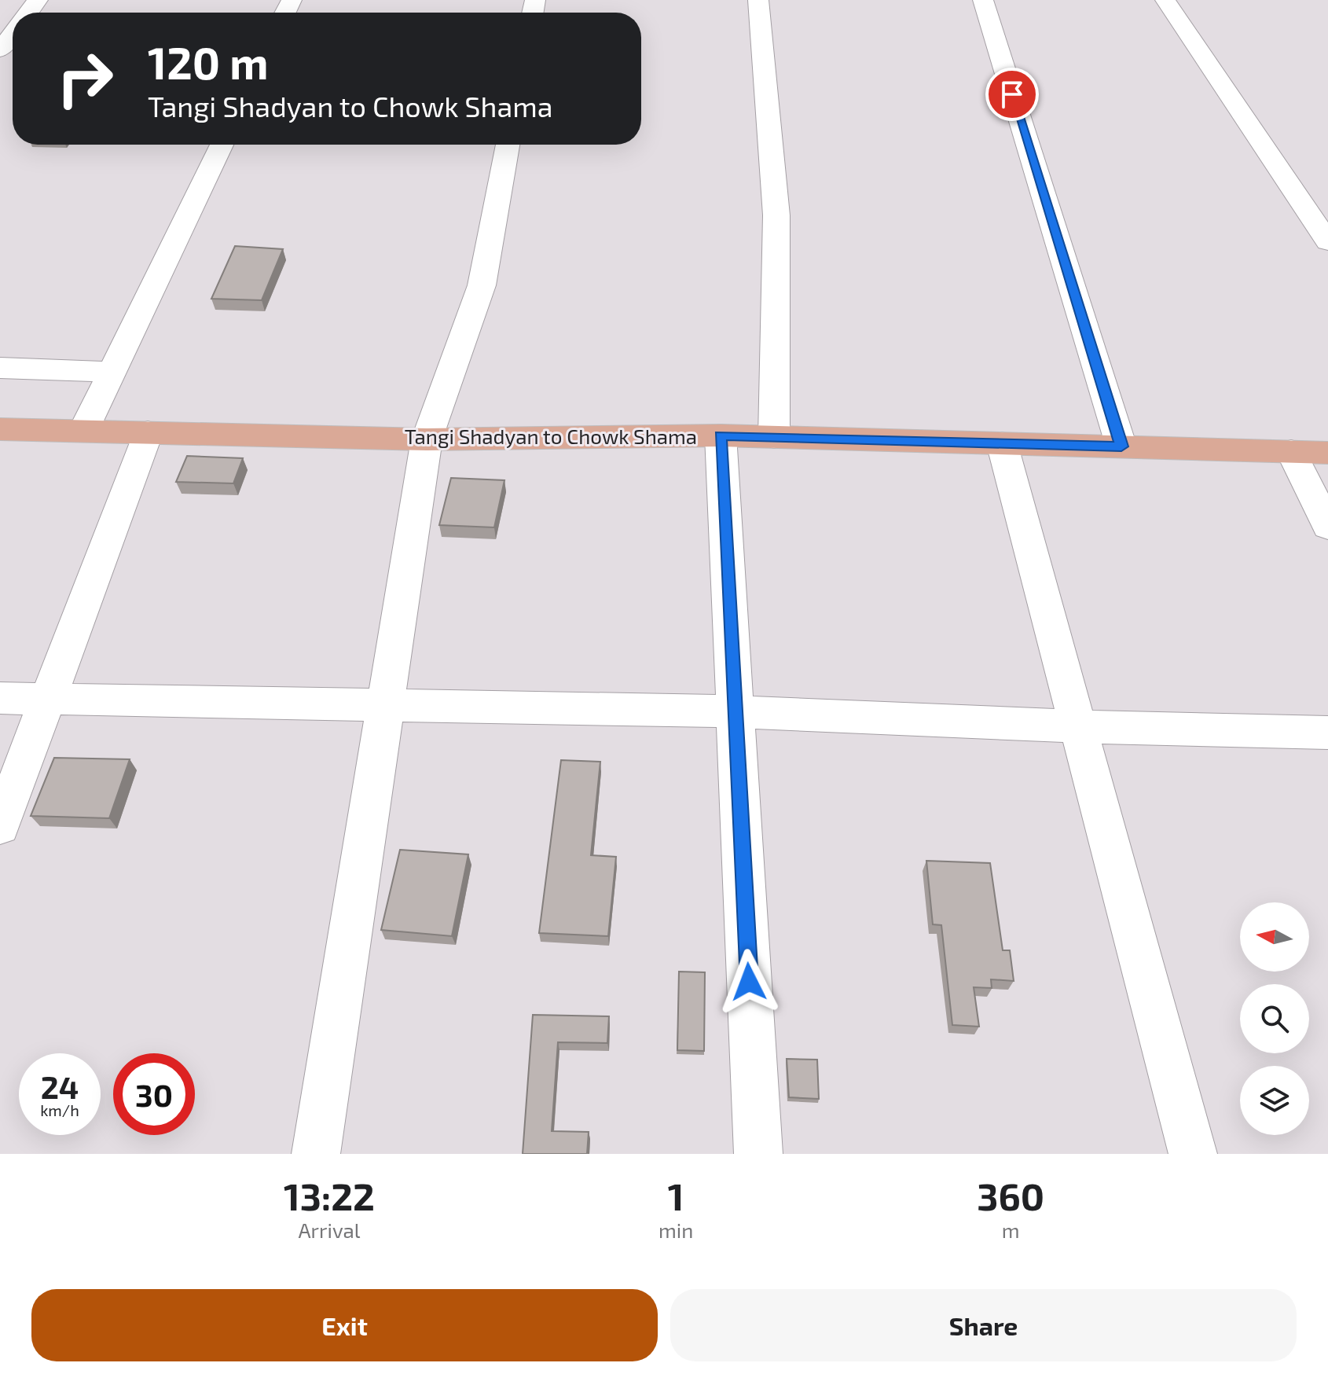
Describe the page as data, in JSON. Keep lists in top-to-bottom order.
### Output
{
  "streets": {
    "main road": ["Tangi Shadyan to Chowk Shama"]
  },
  "north": "left",
  "page": {
    "turn": ["120 m", "Tangi Shadyan to Chowk Shama"],
    "speed": "24 km/h",
    "limit": "30",
    "eta": [
      "13:22",
      "Arrival",
      "1",
      "min",
      "360",
      "m"
    ],
    "buttons": ["Exit", "Share"]
  }
}
